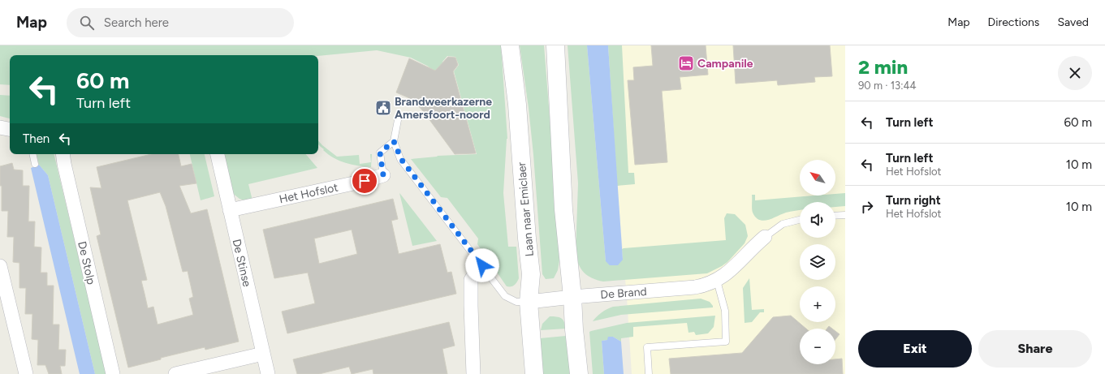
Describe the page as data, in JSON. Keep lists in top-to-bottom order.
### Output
{
  "streets": {
    "main road": ["Laan naar Emiclaer"],
    "street": [
      "Het Hofslot",
      "De Stolp",
      "De Stinse",
      "De Brand"
    ]
  },
  "crossings": [
    ["Het Hofslot", "De Stinse"],
    ["Laan naar Emiclaer", "De Brand"]
  ],
  "places": {
    "hotel": ["Campanile"],
    "public building": ["Brandweerkazerne Amersfoort-noord"]
  },
  "north": "top left",
  "page": {
    "header": "Map",
    "search": "Search here",
    "nav": ["Map", "Directions", "Saved"],
    "heading": ["2 min", "90 m · 13:44"],
    "turn": ["60 m", "Turn left"],
    "list": [
      {
        "name": "Turn left",
        "value": "60 m"
      },
      {
        "name": "Turn left",
        "note": "Het Hofslot",
        "value": "10 m"
      },
      {
        "name": "Turn right",
        "note": "Het Hofslot",
        "value": "10 m"
      }
    ],
    "then": "Then",
    "map_buttons": ["+", "−"],
    "buttons": ["Exit", "Share"]
  }
}
